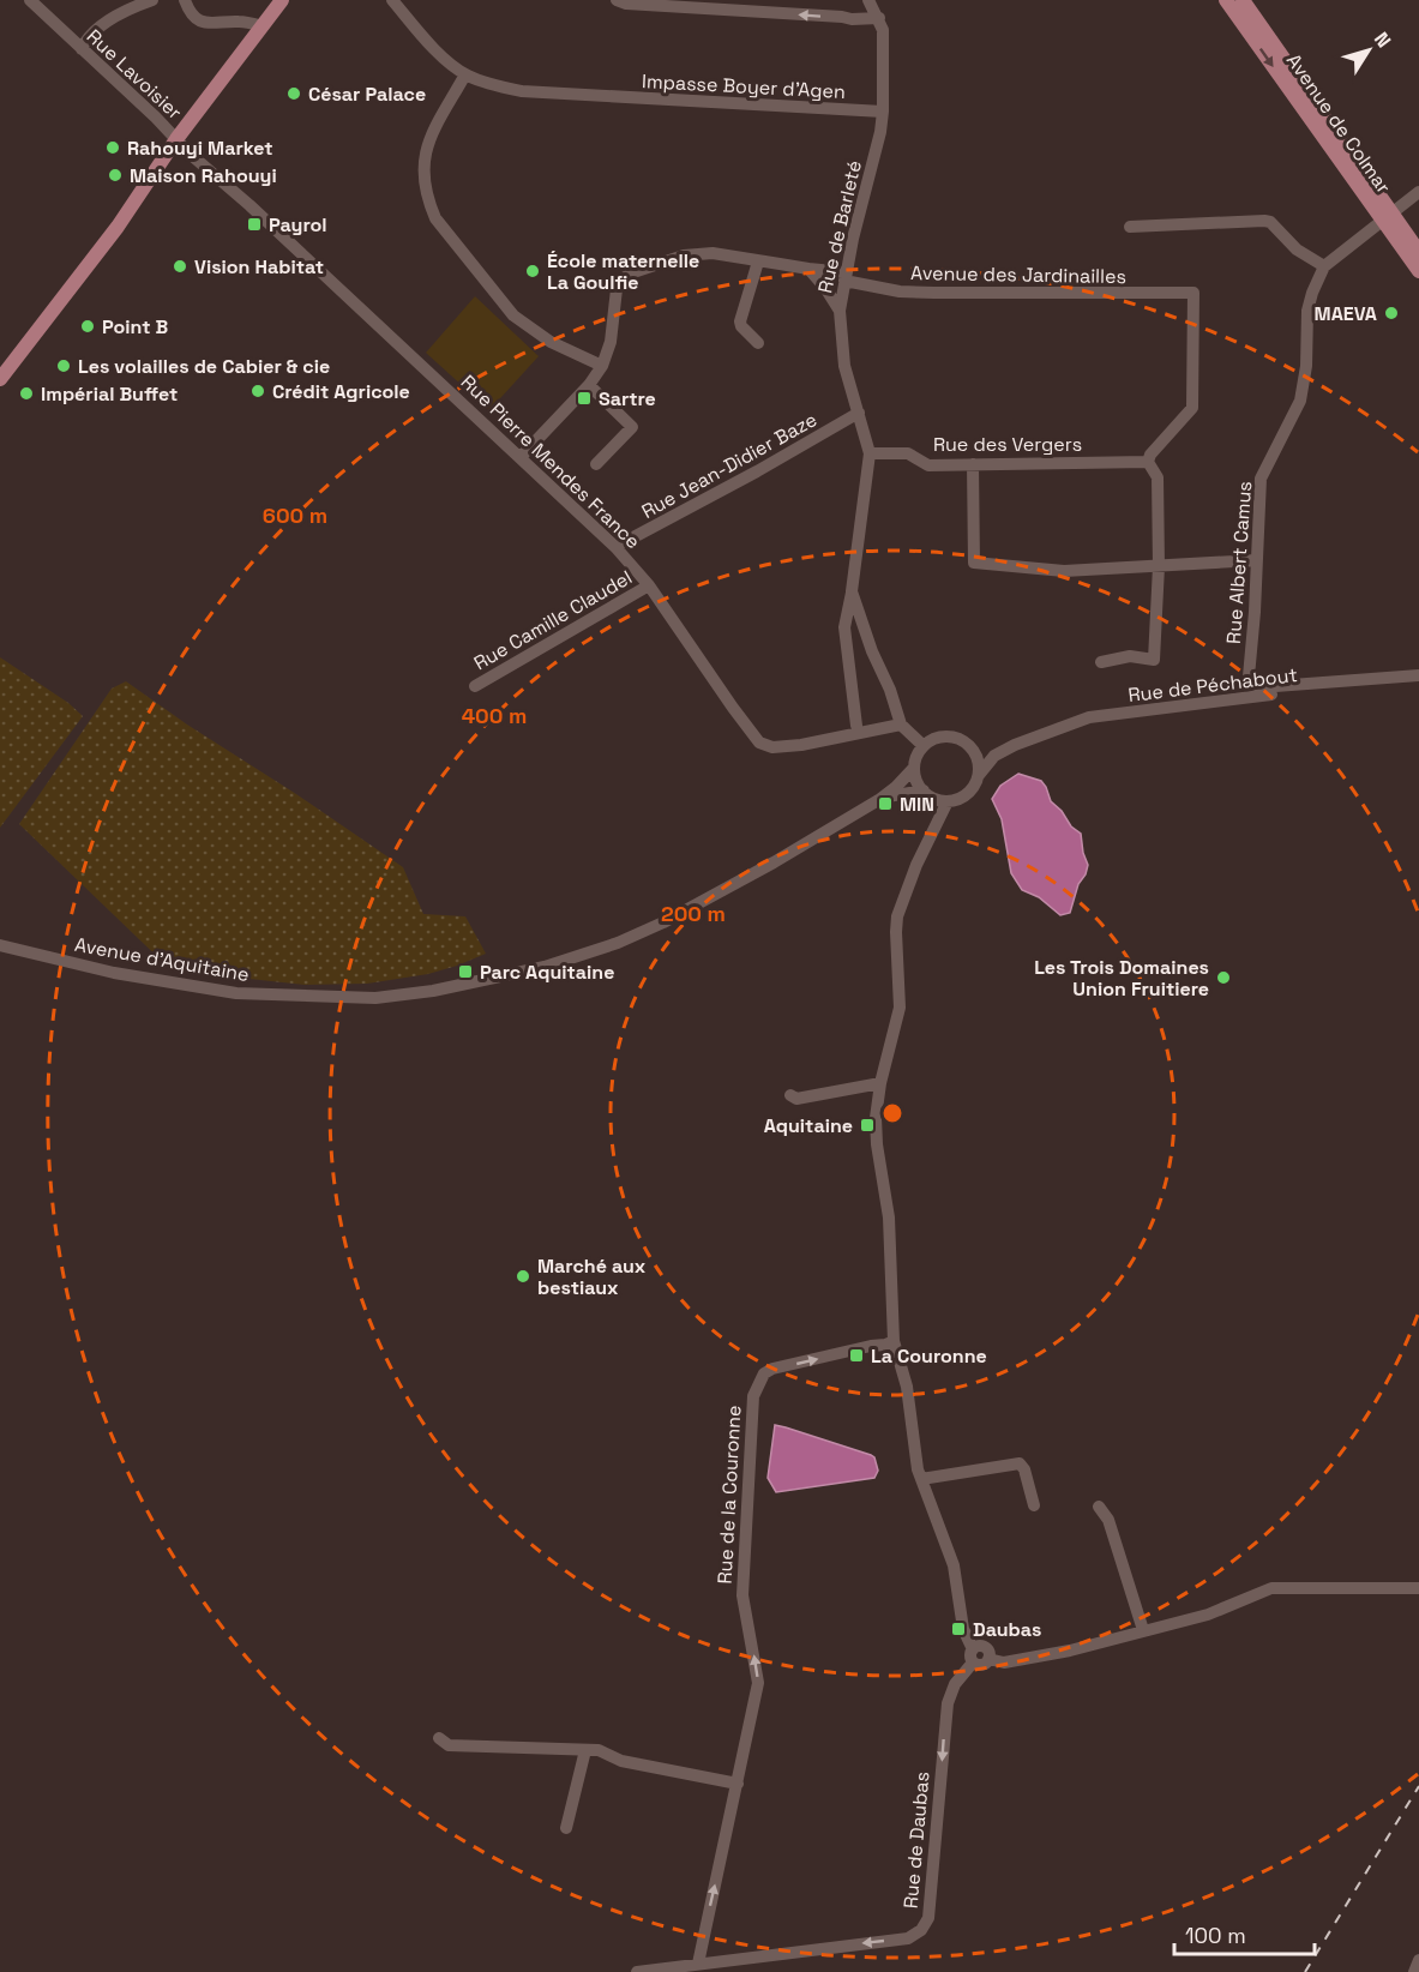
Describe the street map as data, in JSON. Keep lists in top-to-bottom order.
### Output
{
  "streets": {
    "main road": ["Avenue de Colmar"],
    "street": [
      "Rue Lavoisier",
      "Impasse Boyer d'Agen",
      "Rue de Barleté",
      "Avenue des Jardinailles",
      "Rue des Vergers",
      "Rue Pierre Mendes France",
      "Rue Jean-Didier Baze",
      "Rue Albert Camus",
      "Rue Camille Claudel",
      "Rue de Péchabout",
      "Avenue d'Aquitaine",
      "Rue de la Couronne",
      "Rue de Daubas"
    ]
  },
  "crossings": [
    ["Rue Lavoisier", "Rue Pierre Mendes France"],
    ["Impasse Boyer d'Agen", "Rue de Barleté"],
    ["Avenue de Colmar", "Rue Albert Camus"],
    ["Rue de Barleté", "Avenue des Jardinailles"],
    ["Rue de Barleté", "Rue des Vergers"],
    ["Rue de Barleté", "Rue Pierre Mendes France"],
    ["Rue de Barleté", "Rue Jean-Didier Baze"],
    ["Rue de Barleté", "Rue de Péchabout"],
    ["Rue de Barleté", "Avenue d'Aquitaine"],
    ["Avenue des Jardinailles", "Rue des Vergers"],
    ["Rue Pierre Mendes France", "Rue Jean-Didier Baze"],
    ["Rue Pierre Mendes France", "Rue Camille Claudel"],
    ["Rue de Péchabout", "Avenue d'Aquitaine"],
    ["Rue de la Couronne", "Rue de Daubas"]
  ],
  "one_way": ["Rue de la Couronne", "Rue de Daubas"],
  "places": {
    "other": [
      "César Palace",
      "Rahouyi Market",
      "Maison Rahouyi",
      "Vision Habitat",
      "École maternelle La Goulfie",
      "MAEVA",
      "Point B",
      "Les volailles de Cabier & cie",
      "Crédit Agricole",
      "Impérial Buffet",
      "Les Trois Domaines Union Fruitiere",
      "Marché aux bestiaux"
    ],
    "transit": [
      "Payrol",
      "Sartre",
      "MIN",
      "Parc Aquitaine",
      "Aquitaine",
      "La Couronne",
      "Daubas"
    ]
  },
  "scale_bar": "100 m",
  "north": "top right",
  "rings": ["600 m", "400 m", "200 m"]
}
